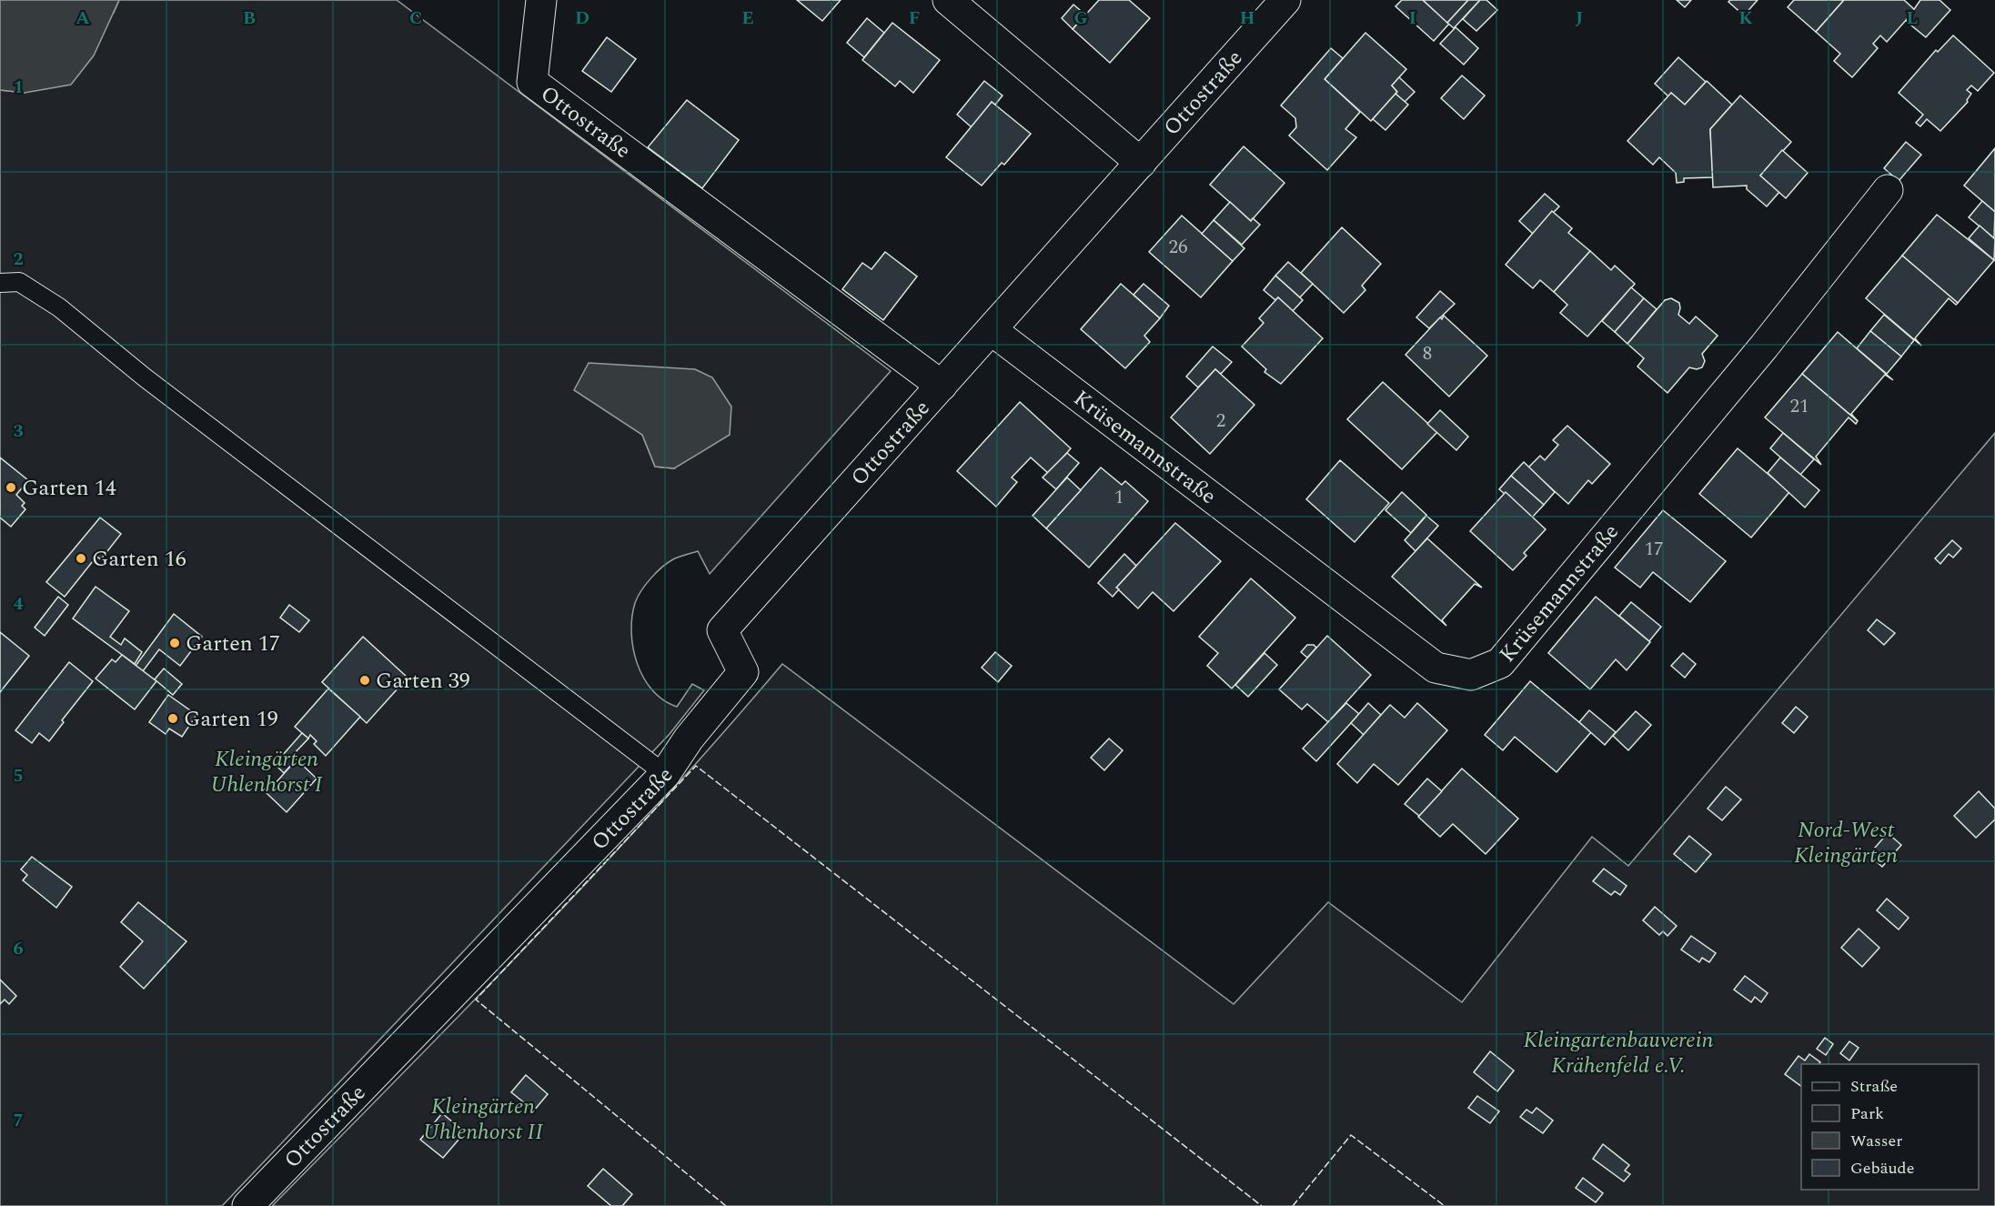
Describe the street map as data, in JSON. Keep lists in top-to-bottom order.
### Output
{
  "streets": {
    "street": ["Ottostraße", "Krüsemannstraße"]
  },
  "crossings": [
    ["Ottostraße", "Krüsemannstraße"]
  ],
  "parks": [
    "Kleingärten Uhlenhorst I",
    "Nord-West Kleingärten",
    "Kleingartenbauverein Krähenfeld e.V.",
    "Kleingärten Uhlenhorst II"
  ],
  "places": [
    "Garten 14",
    "Garten 16",
    "Garten 17",
    "Garten 39",
    "Garten 19"
  ],
  "house_numbers": [
    "26",
    "8",
    "21",
    "2",
    "1",
    "17"
  ],
  "legend": [
    "Straße",
    "Park",
    "Wasser",
    "Gebäude"
  ],
  "grid": {
    "columns": [
      "A",
      "B",
      "C",
      "D",
      "E",
      "F",
      "G",
      "H",
      "I",
      "J",
      "K",
      "L"
    ],
    "rows": [
      "1",
      "2",
      "3",
      "4",
      "5",
      "6",
      "7"
    ]
  }
}
